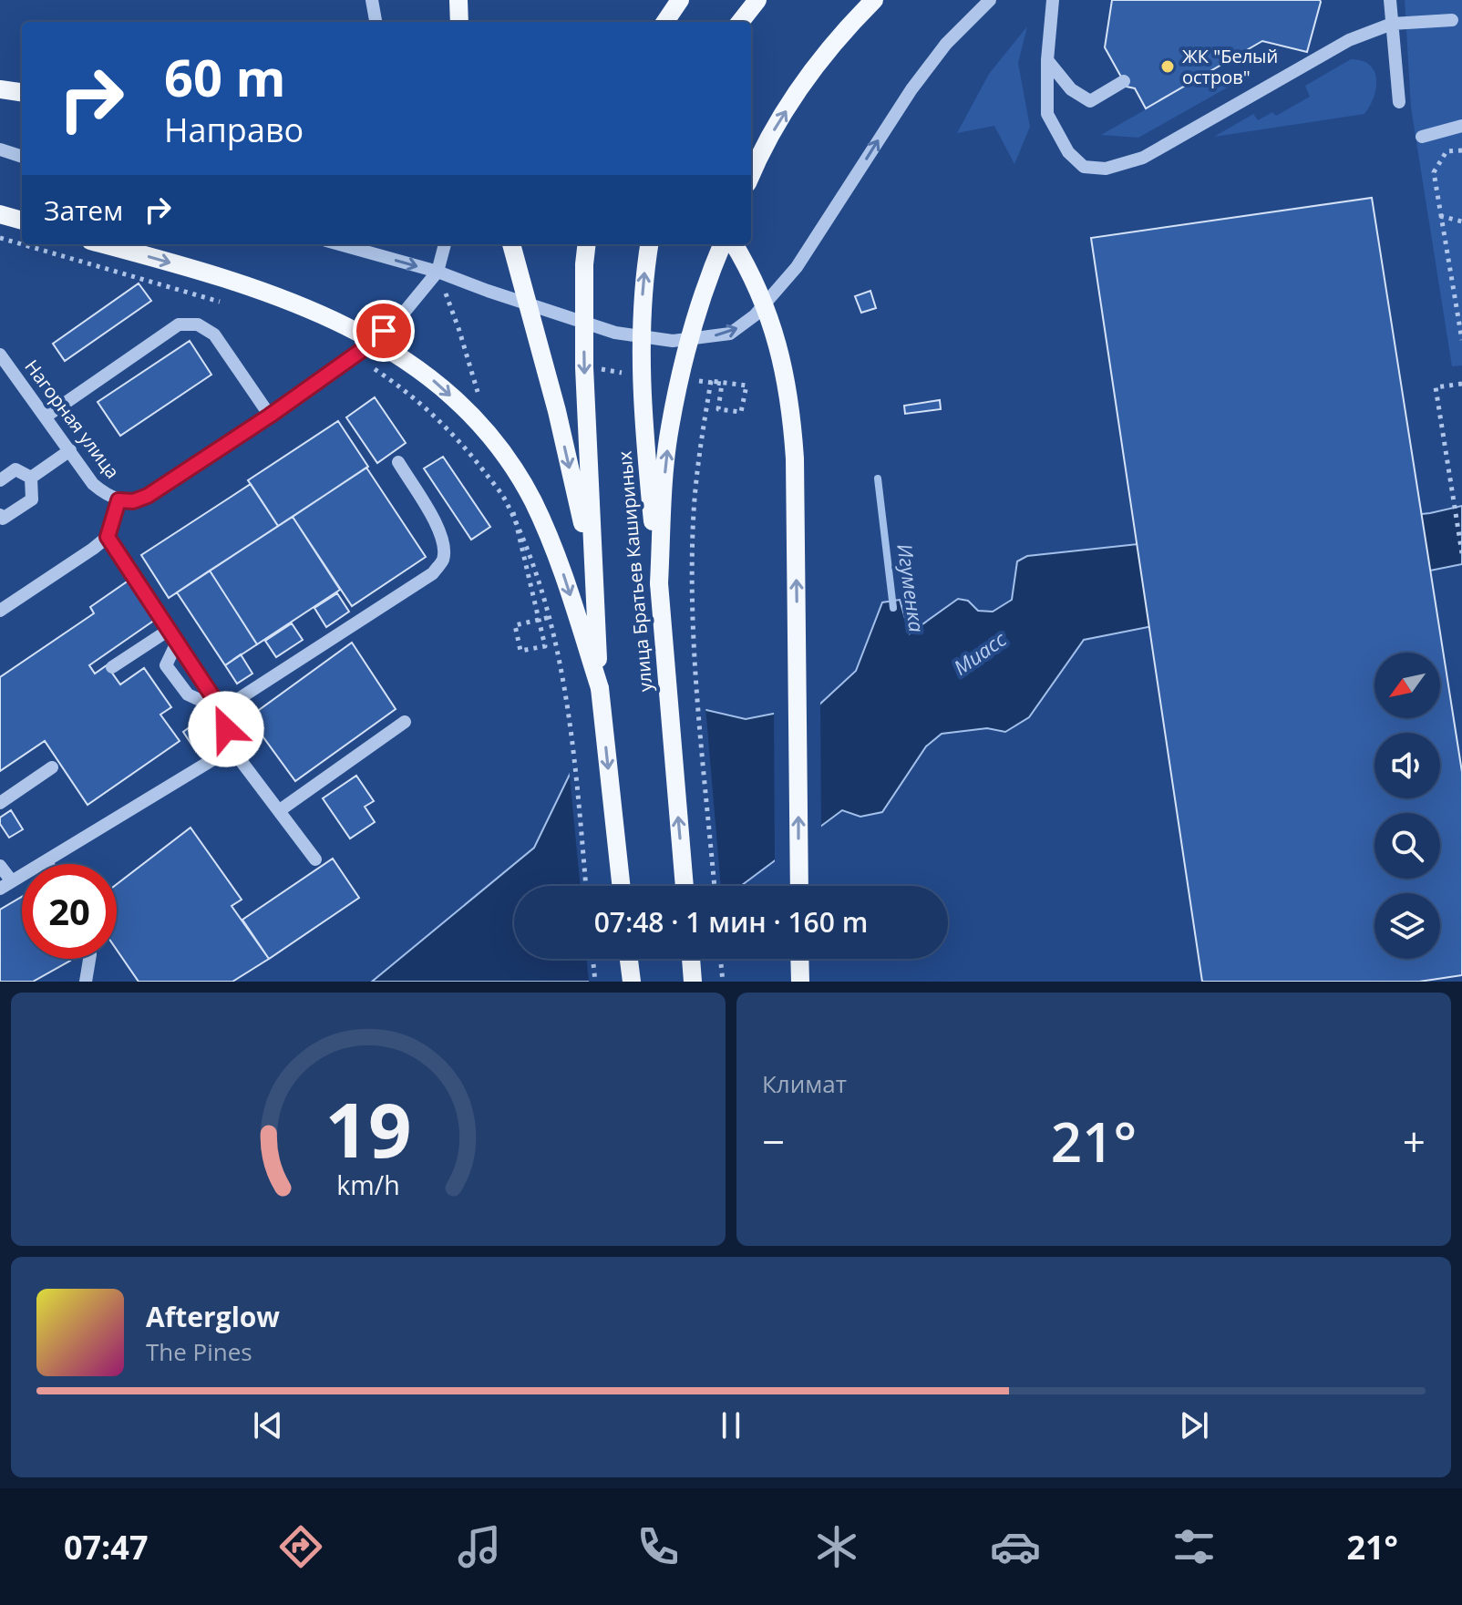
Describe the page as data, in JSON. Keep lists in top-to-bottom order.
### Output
{
  "streets": {
    "main road": ["улица Братьев Кашириных"],
    "street": ["Нагорная улица"]
  },
  "water": ["Игуменка", "Миасс"],
  "places": ["ЖК \"Белый остров\""],
  "north": "bottom left",
  "page": {
    "turn": ["60 m", "Направо"],
    "then": "Затем",
    "limit": "20",
    "trip": "07:48 · 1 мин · 160 m",
    "tile": "Климат",
    "heat": ["−", "21°", "+"],
    "song": ["Afterglow", "The Pines"],
    "tabs": ["07:47", "21°"],
    "gauge": ["19", "km/h"]
  }
}
